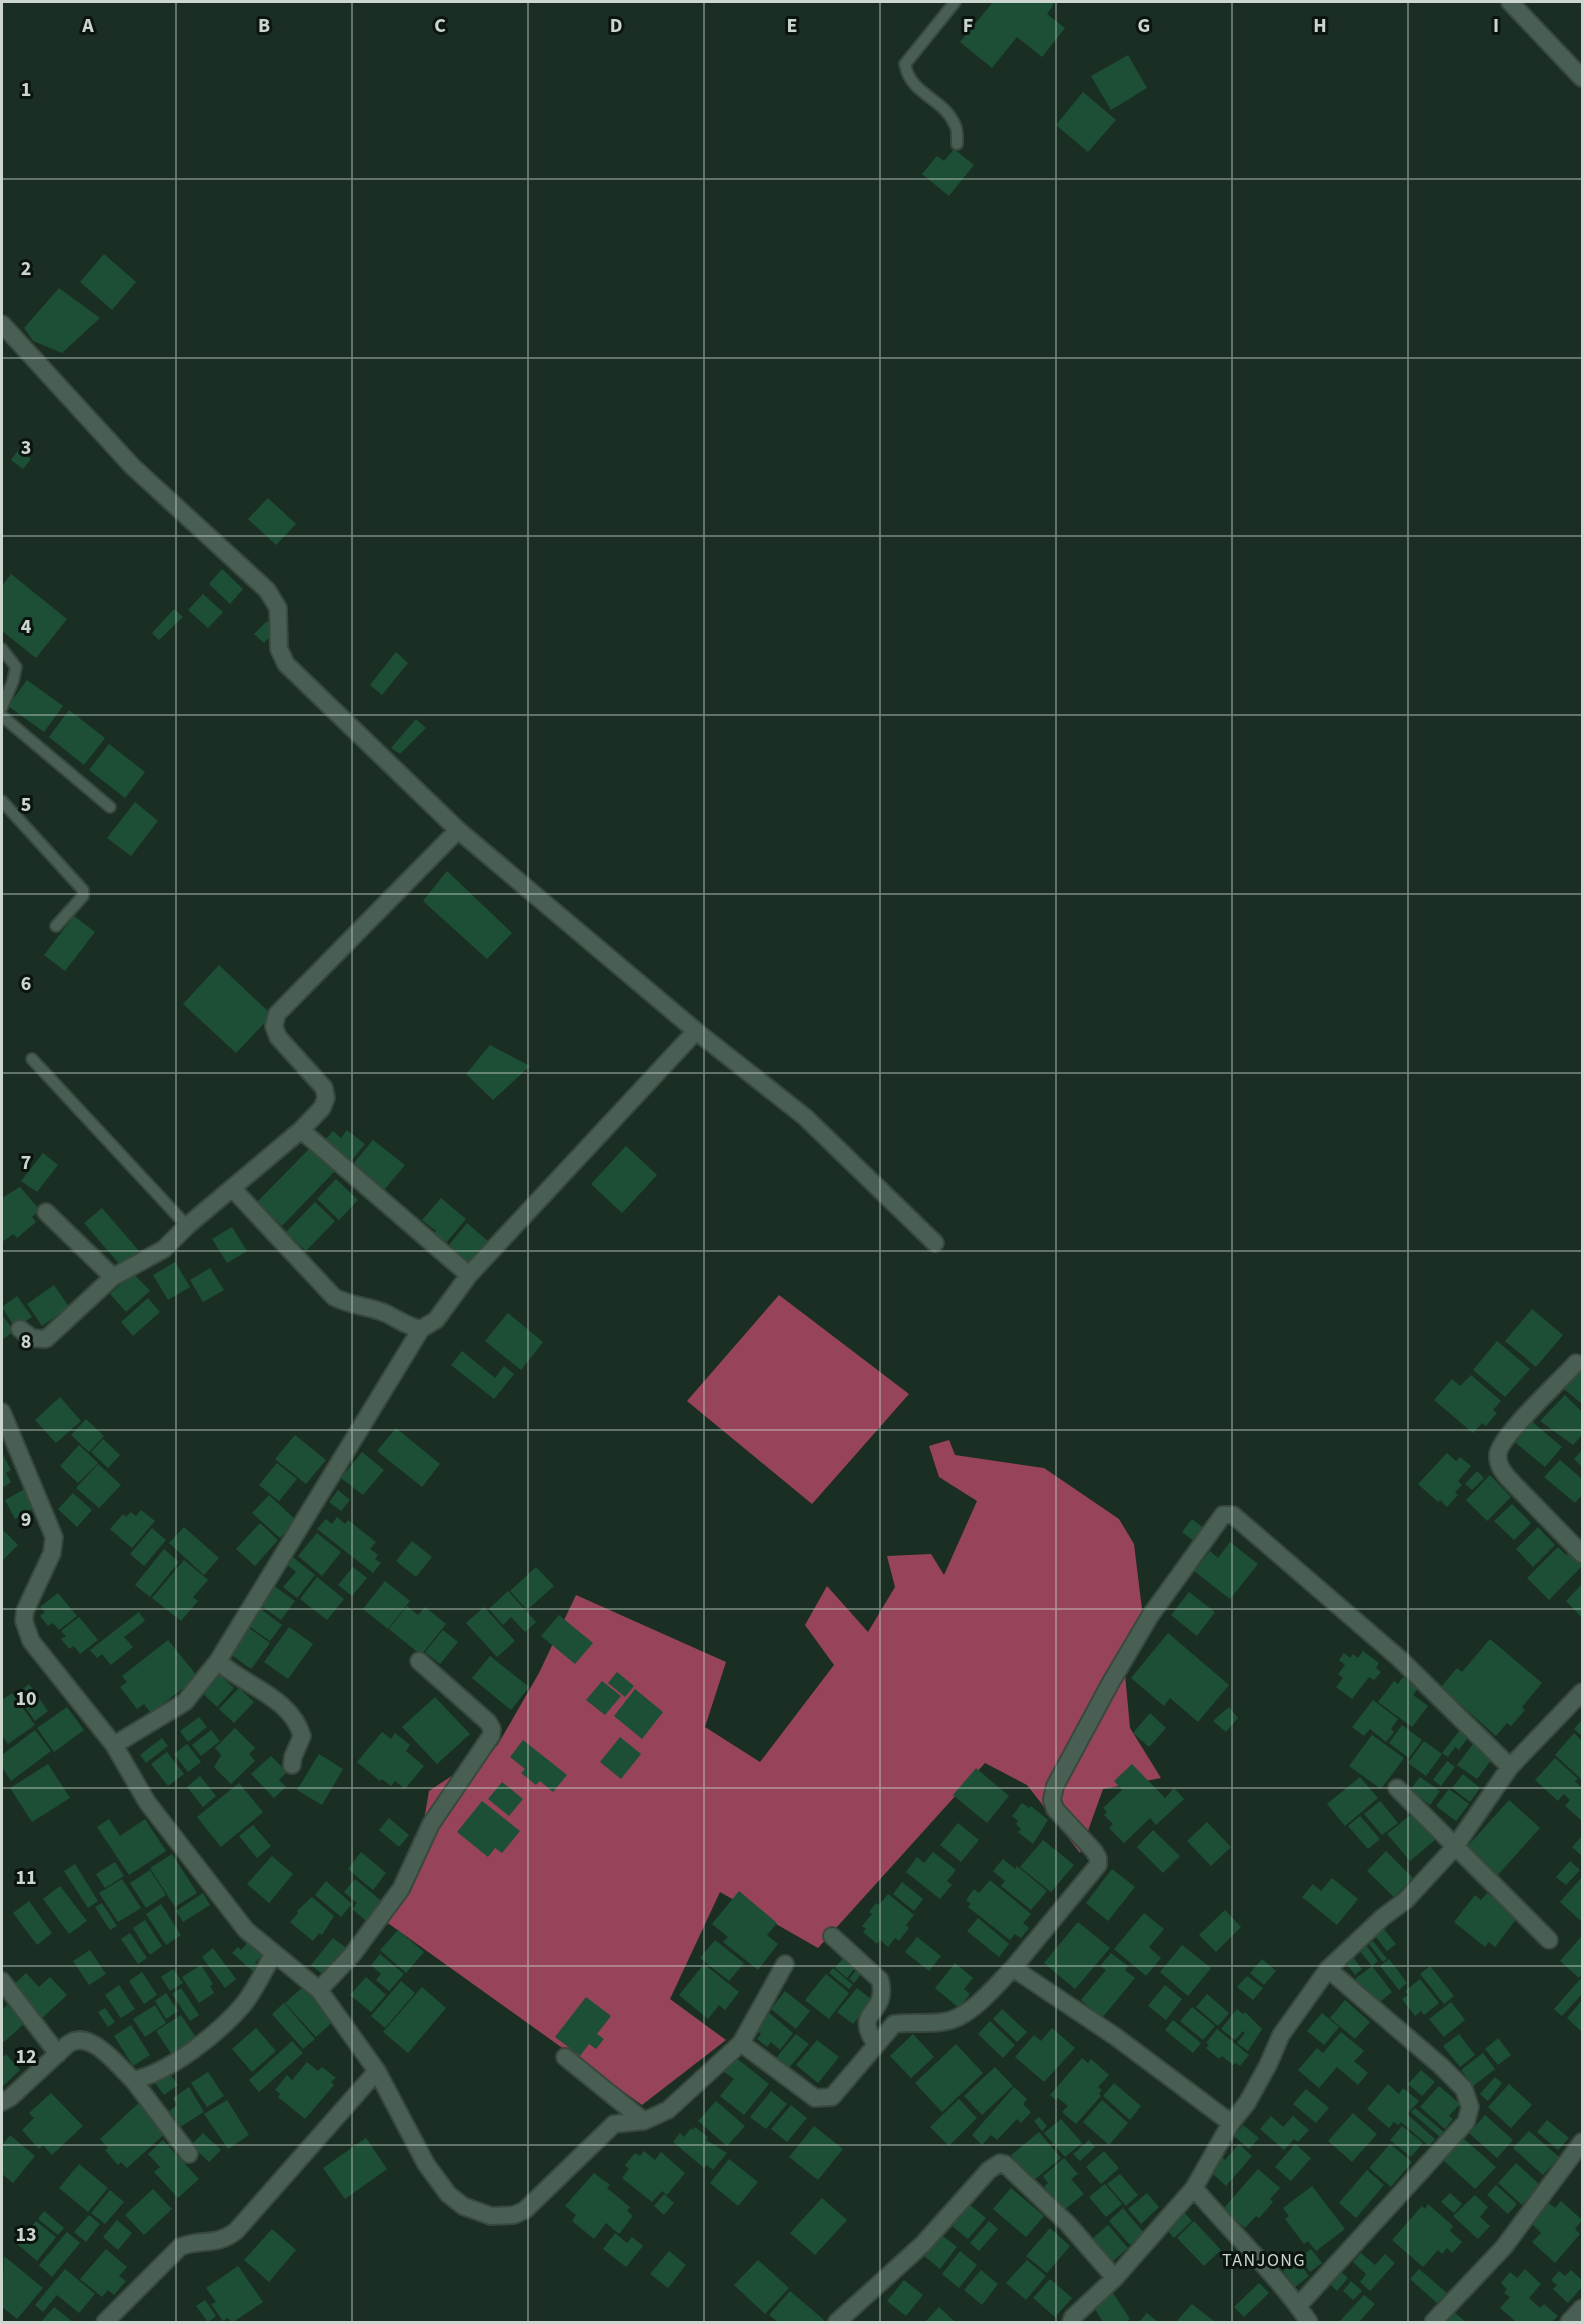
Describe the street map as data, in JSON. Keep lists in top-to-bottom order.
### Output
{
  "districts": ["TANJONG"],
  "grid": {
    "columns": [
      "A",
      "B",
      "C",
      "D",
      "E",
      "F",
      "G",
      "H",
      "I"
    ],
    "rows": [
      "1",
      "2",
      "3",
      "4",
      "5",
      "6",
      "7",
      "8",
      "9",
      "10",
      "11",
      "12",
      "13"
    ]
  }
}
